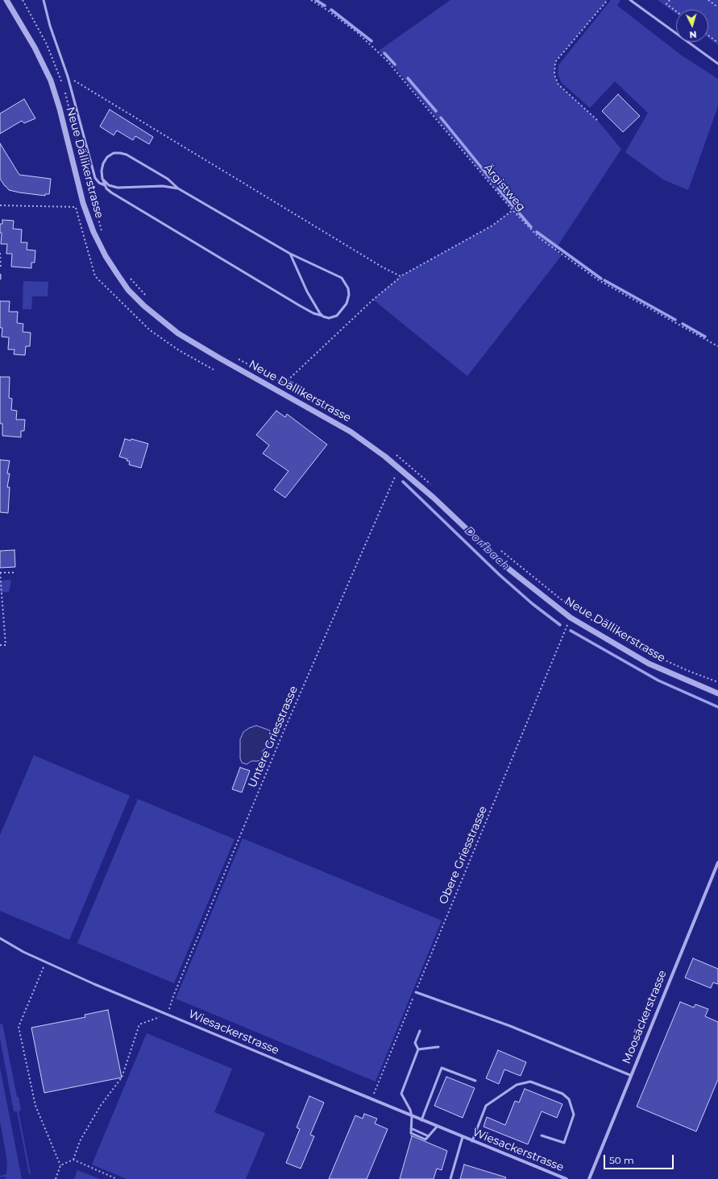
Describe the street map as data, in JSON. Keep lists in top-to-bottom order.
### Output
{
  "streets": {
    "street": ["Neue Dällikerstrasse", "Moosäckerstrasse", "Wiesackerstrasse"],
    "path": ["Ärgistweg", "Untere Griesstrasse", "Obere Griesstrasse"]
  },
  "crossings": [
    ["Neue Dällikerstrasse", "Untere Griesstrasse"],
    ["Neue Dällikerstrasse", "Obere Griesstrasse"],
    ["Untere Griesstrasse", "Wiesackerstrasse"],
    ["Obere Griesstrasse", "Wiesackerstrasse"]
  ],
  "water": ["Dorfbach"],
  "scale_bar": "50 m",
  "north": "bottom"
}
